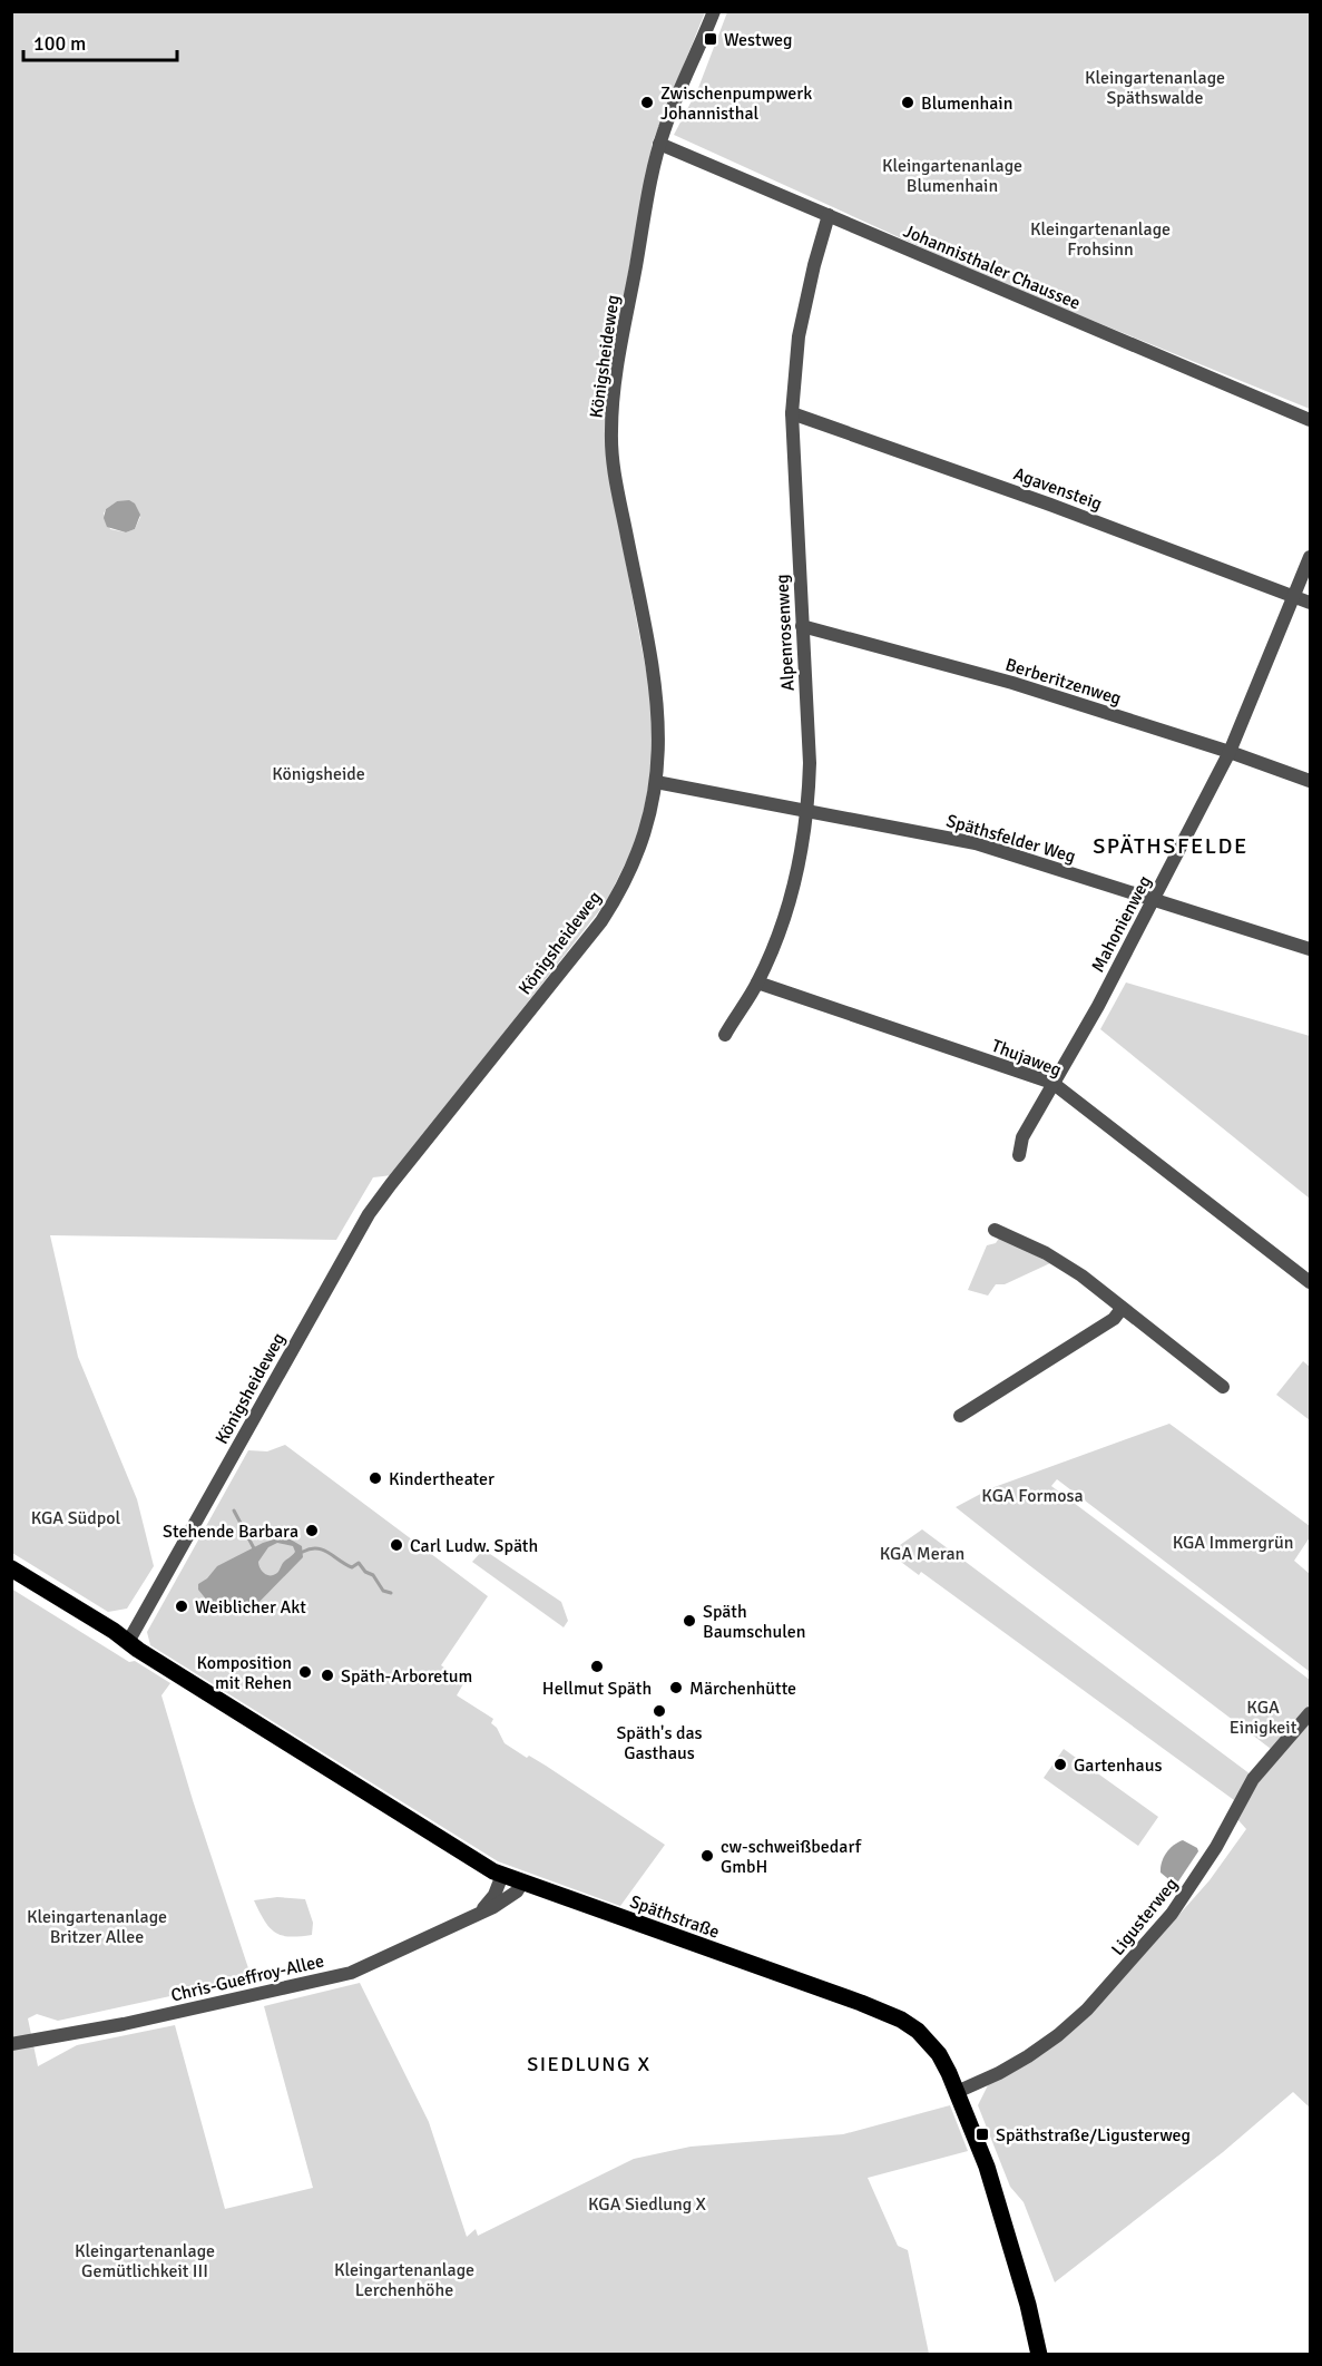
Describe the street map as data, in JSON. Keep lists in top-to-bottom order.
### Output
{
  "streets": {
    "main road": ["Späthstraße"],
    "street": [
      "Johannisthaler Chaussee",
      "Königsheideweg",
      "Agavensteig",
      "Alpenrosenweg",
      "Berberitzenweg",
      "Späthsfelder Weg",
      "Mahonienweg",
      "Thujaweg",
      "Ligusterweg",
      "Chris-Gueffroy-Allee"
    ]
  },
  "crossings": [
    ["Johannisthaler Chaussee", "Königsheideweg"],
    ["Johannisthaler Chaussee", "Alpenrosenweg"],
    ["Königsheideweg", "Späthsfelder Weg"],
    ["Königsheideweg", "Späthstraße"],
    ["Agavensteig", "Alpenrosenweg"],
    ["Agavensteig", "Mahonienweg"],
    ["Alpenrosenweg", "Berberitzenweg"],
    ["Alpenrosenweg", "Späthsfelder Weg"],
    ["Alpenrosenweg", "Thujaweg"],
    ["Berberitzenweg", "Mahonienweg"],
    ["Späthsfelder Weg", "Mahonienweg"],
    ["Mahonienweg", "Thujaweg"],
    ["Späthstraße", "Ligusterweg"],
    ["Späthstraße", "Chris-Gueffroy-Allee"]
  ],
  "districts": ["SPÄTHSFELDE", "SIEDLUNG X"],
  "parks": [
    "Kleingartenanlage Späthswalde",
    "Kleingartenanlage Blumenhain",
    "Kleingartenanlage Frohsinn",
    "Königsheide",
    "KGA Formosa",
    "KGA Südpol",
    "KGA Immergrün",
    "KGA Meran",
    "KGA Einigkeit",
    "Kleingartenanlage Britzer Allee",
    "KGA Siedlung X",
    "Kleingartenanlage Gemütlichkeit III",
    "Kleingartenanlage Lerchenhöhe"
  ],
  "places": {
    "transit": ["Westweg", "Späthstraße/Ligusterweg"],
    "other": [
      "Zwischenpumpwerk Johannisthal",
      "Blumenhain",
      "Kindertheater",
      "Stehende Barbara",
      "Carl Ludw. Späth",
      "Weiblicher Akt",
      "Späth Baumschulen",
      "Hellmut Späth",
      "Komposition mit Rehen",
      "Späth-Arboretum",
      "Märchenhütte",
      "Späth's das Gasthaus",
      "Gartenhaus",
      "cw-schweißbedarf GmbH"
    ]
  },
  "scale_bar": "100 m"
}
